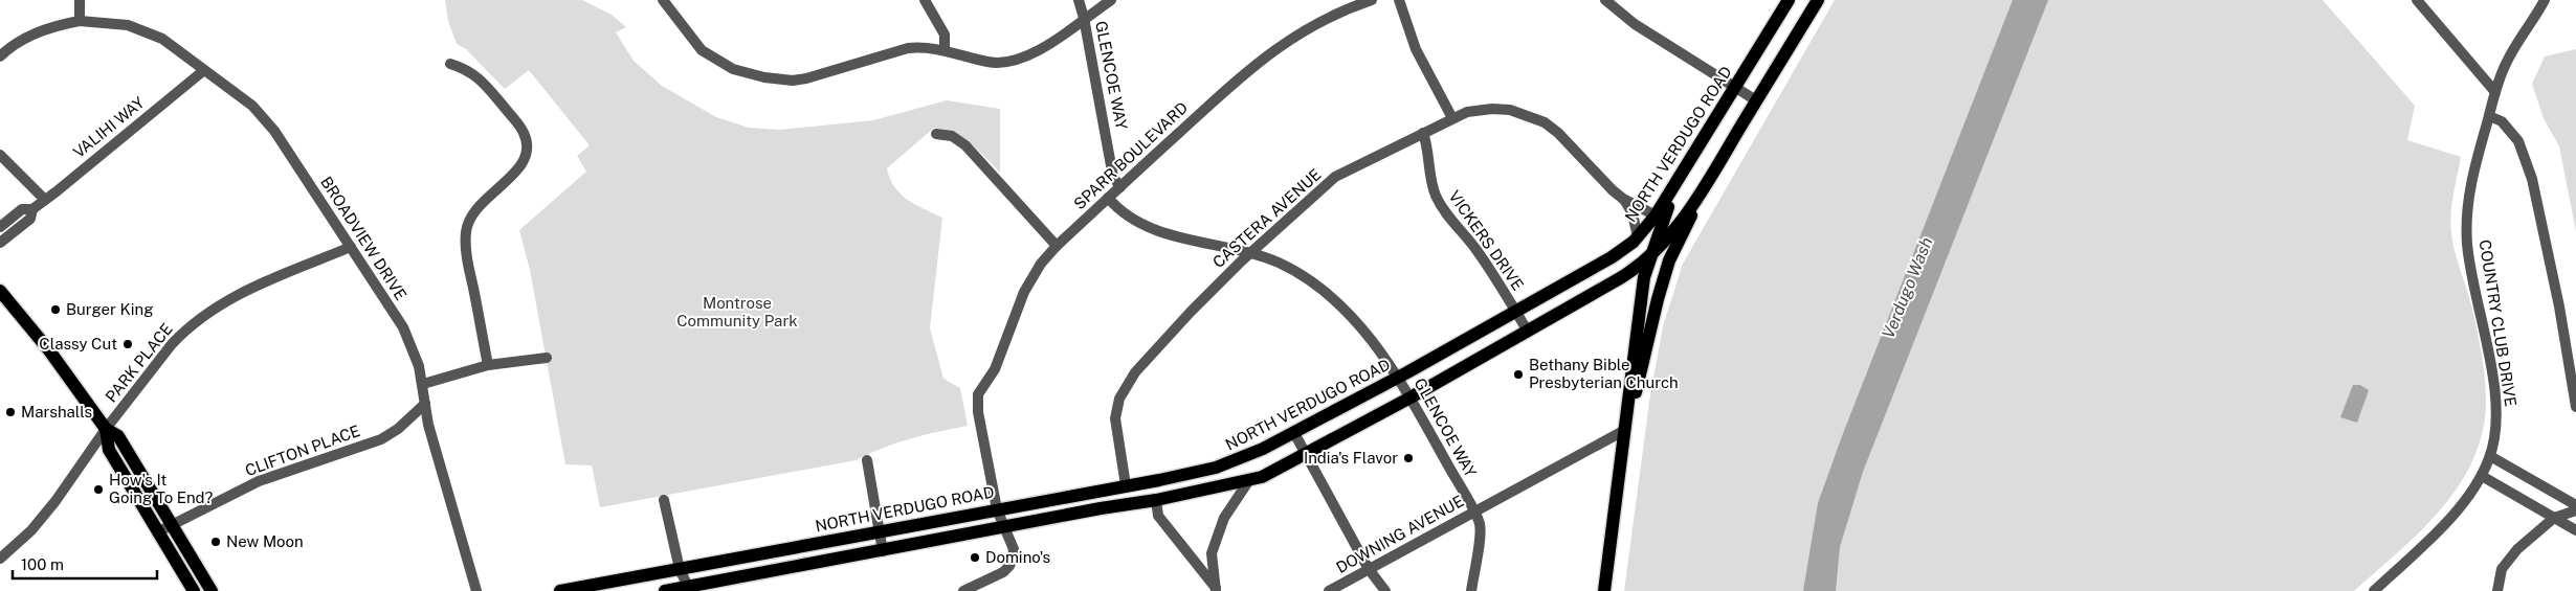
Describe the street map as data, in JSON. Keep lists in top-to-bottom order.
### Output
{
  "streets": {
    "main road": ["NORTH VERDUGO ROAD"],
    "street": [
      "GLENCOE WAY",
      "VALIHI WAY",
      "SPARR BOULEVARD",
      "CASTERA AVENUE",
      "BROADVIEW DRIVE",
      "VICKERS DRIVE",
      "COUNTRY CLUB DRIVE",
      "PARK PLACE",
      "CLIFTON PLACE",
      "DOWNING AVENUE"
    ]
  },
  "crossings": [
    ["GLENCOE WAY", "NORTH VERDUGO ROAD"],
    ["GLENCOE WAY", "SPARR BOULEVARD"],
    ["GLENCOE WAY", "CASTERA AVENUE"],
    ["GLENCOE WAY", "DOWNING AVENUE"],
    ["VALIHI WAY", "BROADVIEW DRIVE"],
    ["NORTH VERDUGO ROAD", "SPARR BOULEVARD"],
    ["NORTH VERDUGO ROAD", "CASTERA AVENUE"],
    ["NORTH VERDUGO ROAD", "VICKERS DRIVE"],
    ["CASTERA AVENUE", "VICKERS DRIVE"],
    ["BROADVIEW DRIVE", "PARK PLACE"],
    ["BROADVIEW DRIVE", "CLIFTON PLACE"]
  ],
  "water": ["Verdugo Wash"],
  "parks": ["Montrose Community Park"],
  "places": [
    "Burger King",
    "Classy Cut",
    "Bethany Bible Presbyterian Church",
    "Marshalls",
    "India's Flavor",
    "How's It Going To End?",
    "New Moon",
    "Domino's"
  ],
  "scale_bar": "100 m"
}
